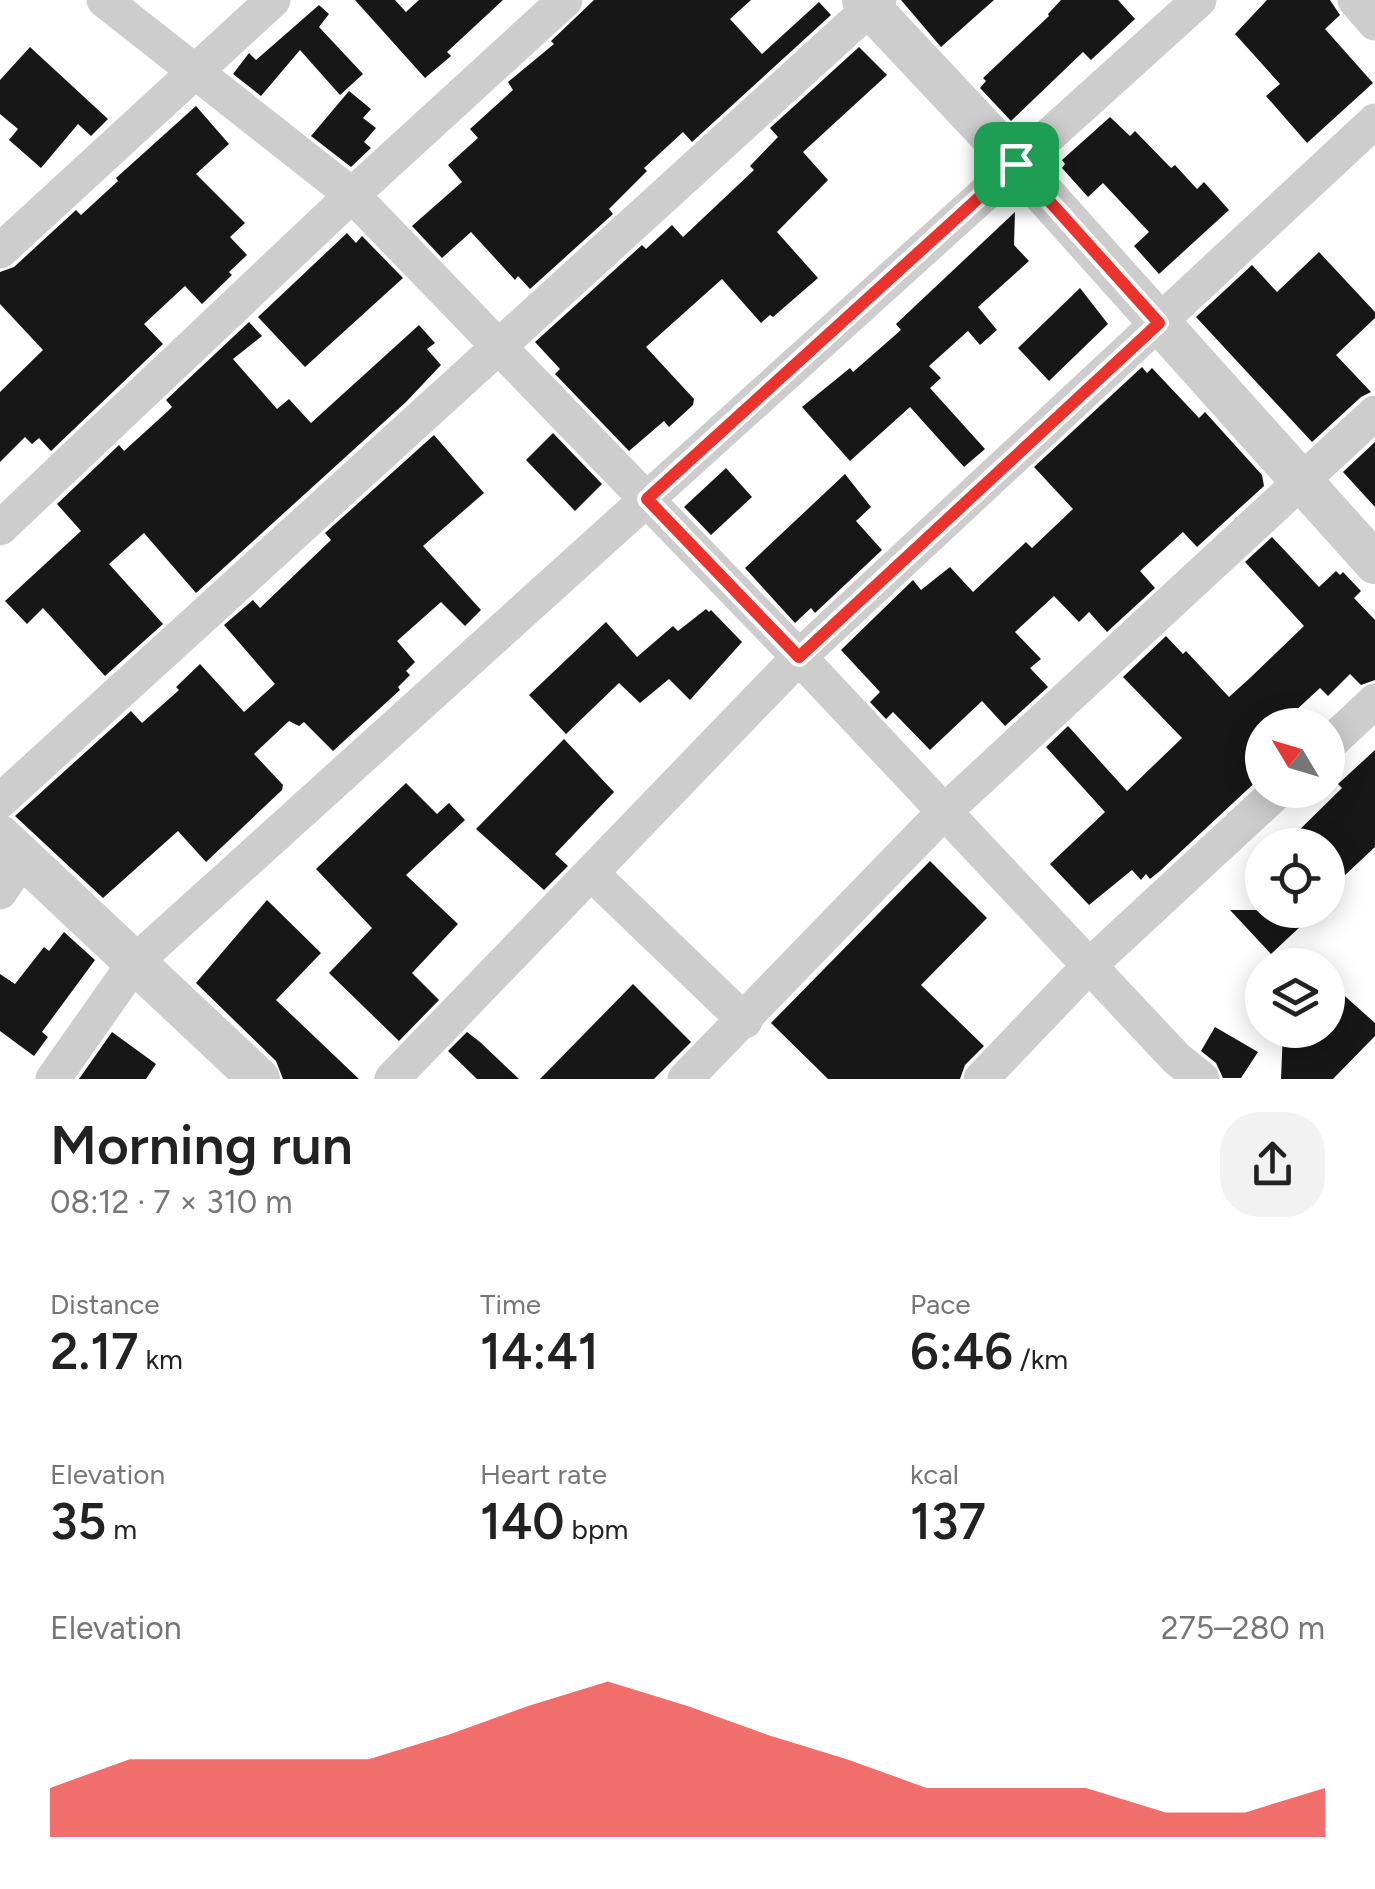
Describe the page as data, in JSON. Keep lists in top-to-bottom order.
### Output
{
  "north": "top left",
  "page": {
    "heading": ["Morning run", "08:12 · 7 × 310 m"],
    "stats": [
      ["Distance", "2.17 km"],
      ["Time", "14:41"],
      ["Pace", "6:46 /km"],
      ["Elevation", "35 m"],
      ["Heart rate", "140 bpm"],
      ["kcal", "137"]
    ],
    "chart": ["Elevation", "275–280 m"]
  }
}
